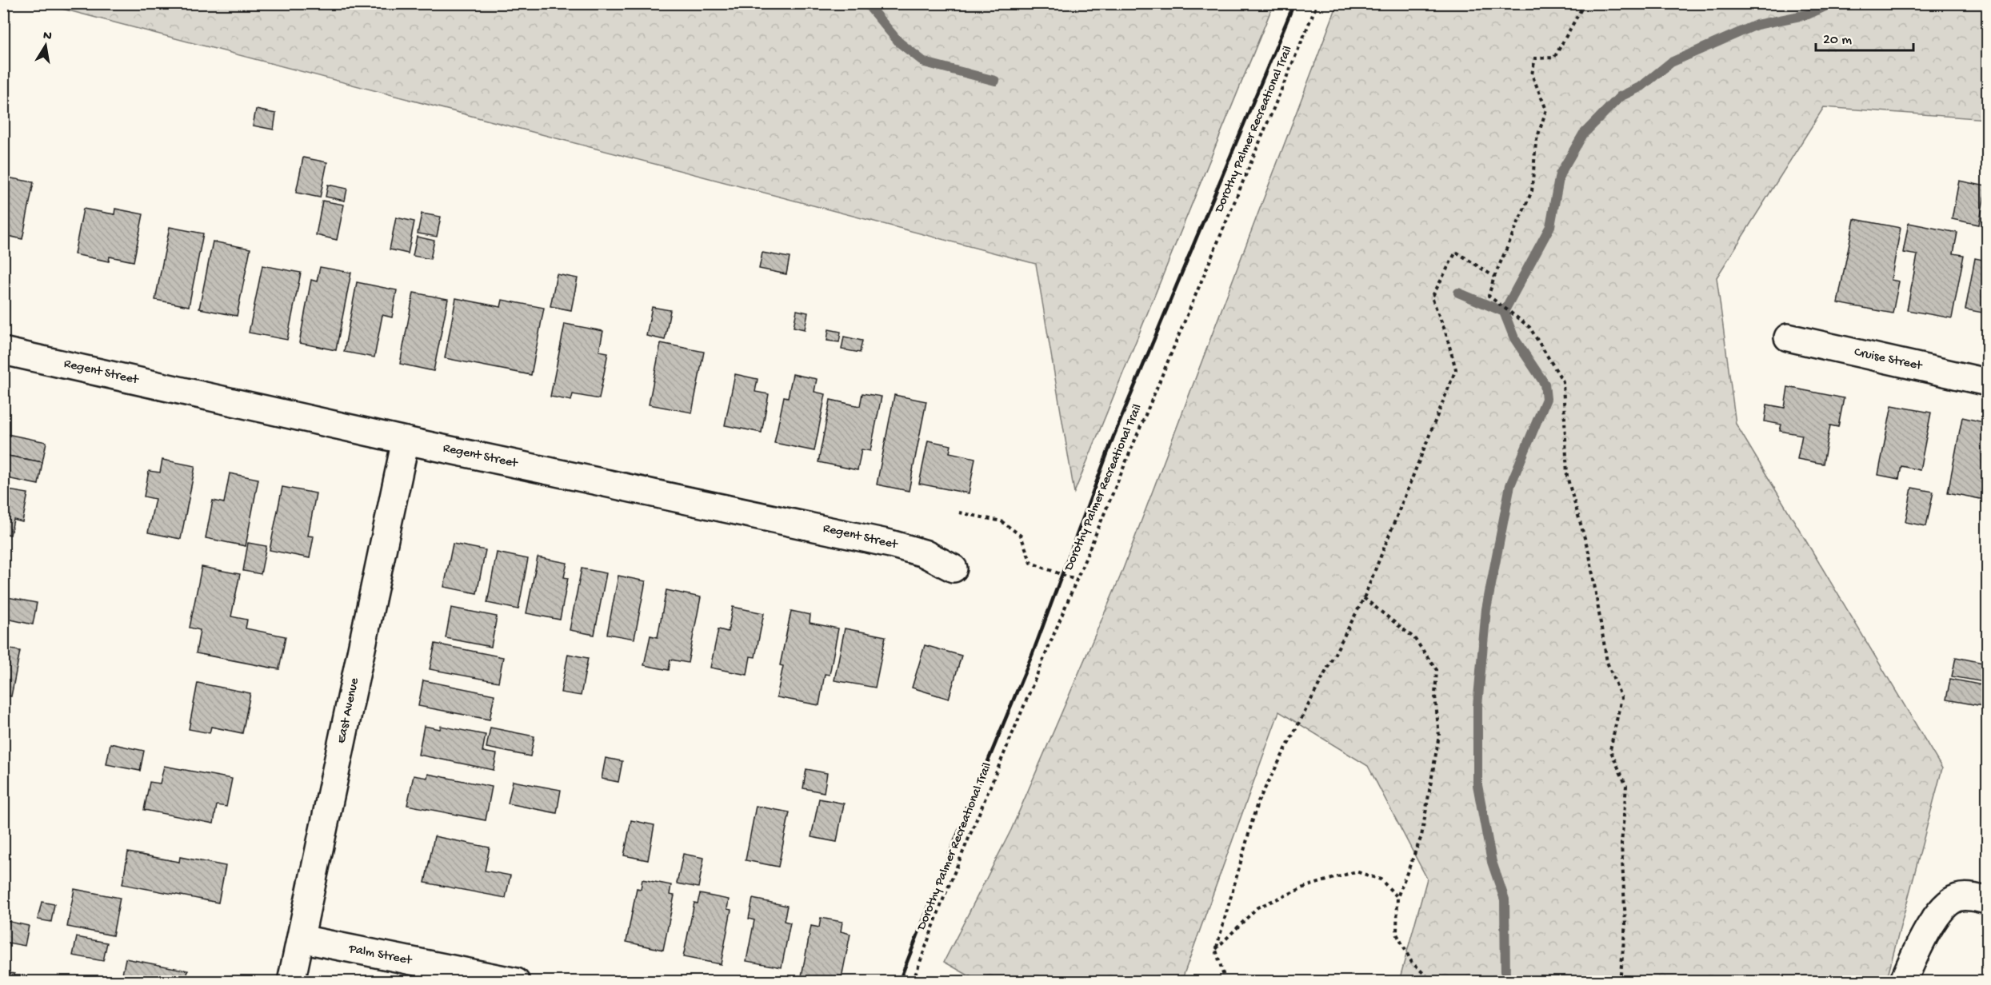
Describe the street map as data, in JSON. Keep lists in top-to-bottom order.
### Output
{
  "streets": {
    "street": [
      "Cruise Street",
      "Regent Street",
      "East Avenue",
      "Palm Street"
    ],
    "path": ["Dorothy Palmer Recreational Trail"]
  },
  "crossings": [
    ["Regent Street", "East Avenue"],
    ["East Avenue", "Palm Street"]
  ],
  "scale_bar": "20 m",
  "north": "top"
}
